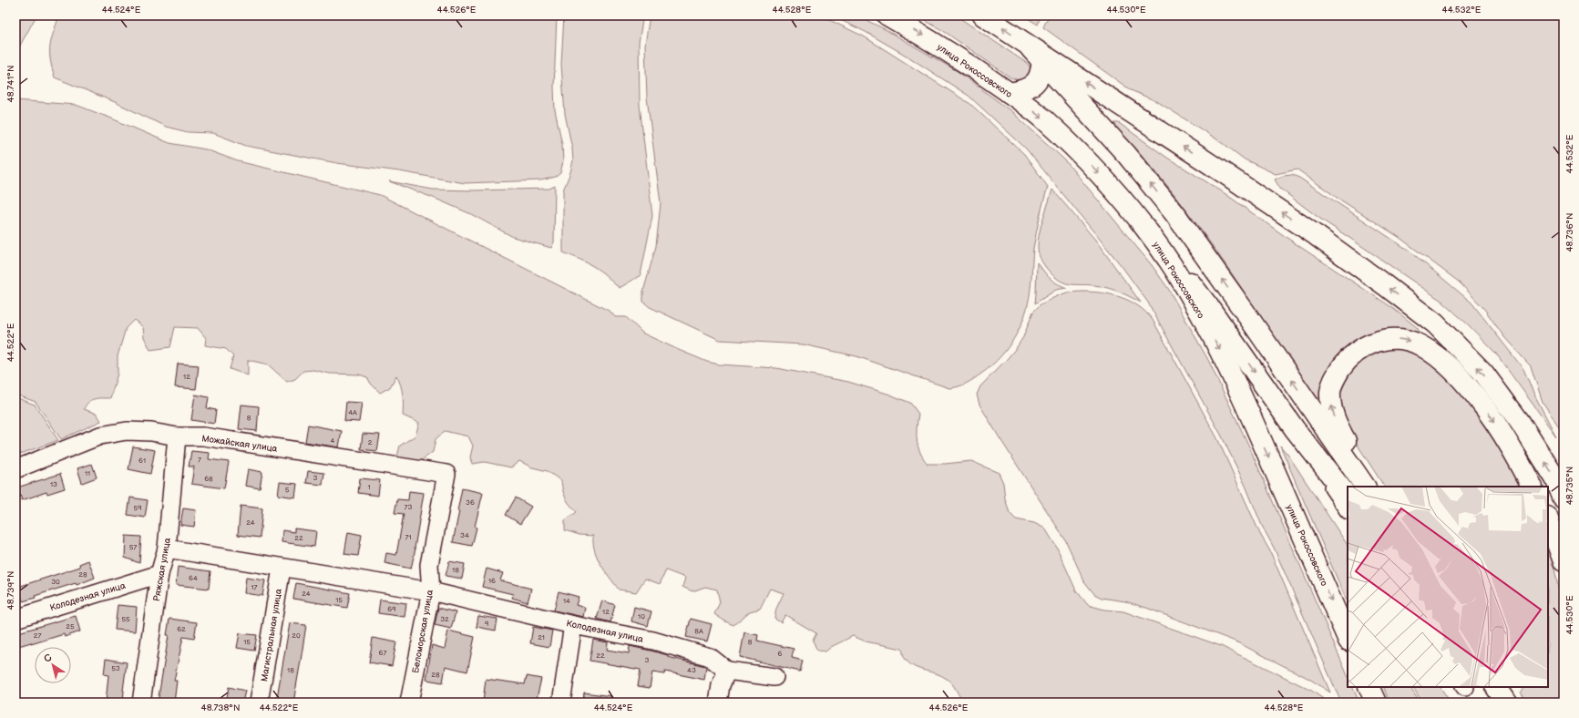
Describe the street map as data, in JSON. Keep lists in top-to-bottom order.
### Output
{
  "streets": {
    "main road": ["улица Рокоссовского"],
    "street": [
      "Можайская улица",
      "Ряжская улица",
      "Колодезная улица",
      "Беломорская улица",
      "Магистральная улица"
    ]
  },
  "crossings": [
    ["Можайская улица", "Ряжская улица"],
    ["Можайская улица", "Беломорская улица"],
    ["Ряжская улица", "Колодезная улица"],
    ["Колодезная улица", "Беломорская улица"],
    ["Колодезная улица", "Магистральная улица"]
  ],
  "house_numbers": [
    "12",
    "4А",
    "8",
    "4",
    "2",
    "7",
    "61",
    "11",
    "3",
    "68",
    "13",
    "1",
    "5",
    "36",
    "73",
    "59",
    "24",
    "34",
    "71",
    "22",
    "57",
    "18",
    "28",
    "64",
    "16",
    "30",
    "17",
    "24",
    "15",
    "14",
    "69",
    "12",
    "10",
    "55",
    "32",
    "9",
    "25",
    "62",
    "8А",
    "27",
    "20",
    "21",
    "15",
    "8",
    "67",
    "6",
    "22",
    "3",
    "53",
    "18",
    "43",
    "28"
  ],
  "north": "top left",
  "coordinates": [
    "44.524°E",
    "44.526°E",
    "44.528°E",
    "44.530°E",
    "44.532°E",
    "48.741°N",
    "48.736°N",
    "44.522°E",
    "48.735°N",
    "48.739°N",
    "48.738°N"
  ]
}
